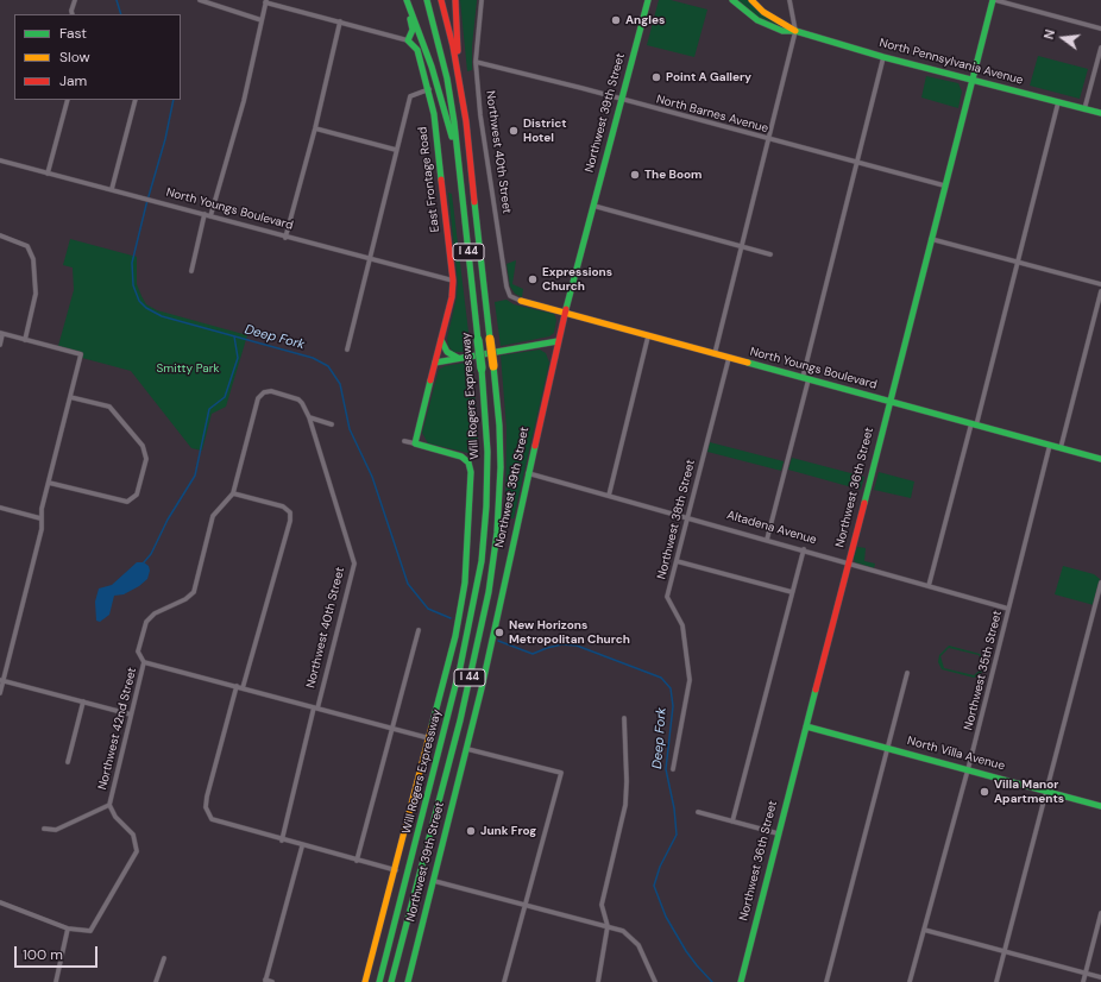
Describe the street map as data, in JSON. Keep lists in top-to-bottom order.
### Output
{
  "streets": {
    "main road": [
      "North Pennsylvania Avenue",
      "Northwest 39th Street",
      "East Frontage Road",
      "North Youngs Boulevard",
      "I 44",
      "Will Rogers Expressway",
      "Northwest 36th Street",
      "North Villa Avenue"
    ],
    "street": [
      "North Barnes Avenue",
      "Northwest 40th Street",
      "Northwest 38th Street",
      "Altadena Avenue",
      "Northwest 35th Street",
      "Northwest 42nd Street"
    ]
  },
  "crossings": [
    ["North Pennsylvania Avenue", "Northwest 36th Street"],
    ["Northwest 39th Street", "North Barnes Avenue"],
    ["Northwest 39th Street", "North Youngs Boulevard"],
    ["Northwest 39th Street", "Altadena Avenue"],
    ["North Barnes Avenue", "Northwest 40th Street"],
    ["North Barnes Avenue", "Northwest 36th Street"],
    ["Northwest 40th Street", "North Youngs Boulevard"],
    ["Northwest 40th Street", "Northwest 42nd Street"],
    ["East Frontage Road", "North Youngs Boulevard"],
    ["North Youngs Boulevard", "Northwest 36th Street"],
    ["North Youngs Boulevard", "Northwest 38th Street"],
    ["North Youngs Boulevard", "Northwest 35th Street"],
    ["Northwest 36th Street", "Altadena Avenue"],
    ["Northwest 36th Street", "North Villa Avenue"],
    ["Northwest 38th Street", "Altadena Avenue"],
    ["Altadena Avenue", "Northwest 35th Street"],
    ["Northwest 35th Street", "North Villa Avenue"]
  ],
  "water": ["Deep Fork"],
  "parks": ["Smitty Park"],
  "places": [
    "Angles",
    "Point A Gallery",
    "District Hotel",
    "The Boom",
    "Expressions Church",
    "New Horizons Metropolitan Church",
    "Villa Manor Apartments",
    "Junk Frog"
  ],
  "legend": ["Fast", "Slow", "Jam"],
  "scale_bar": "100 m",
  "north": "left"
}
